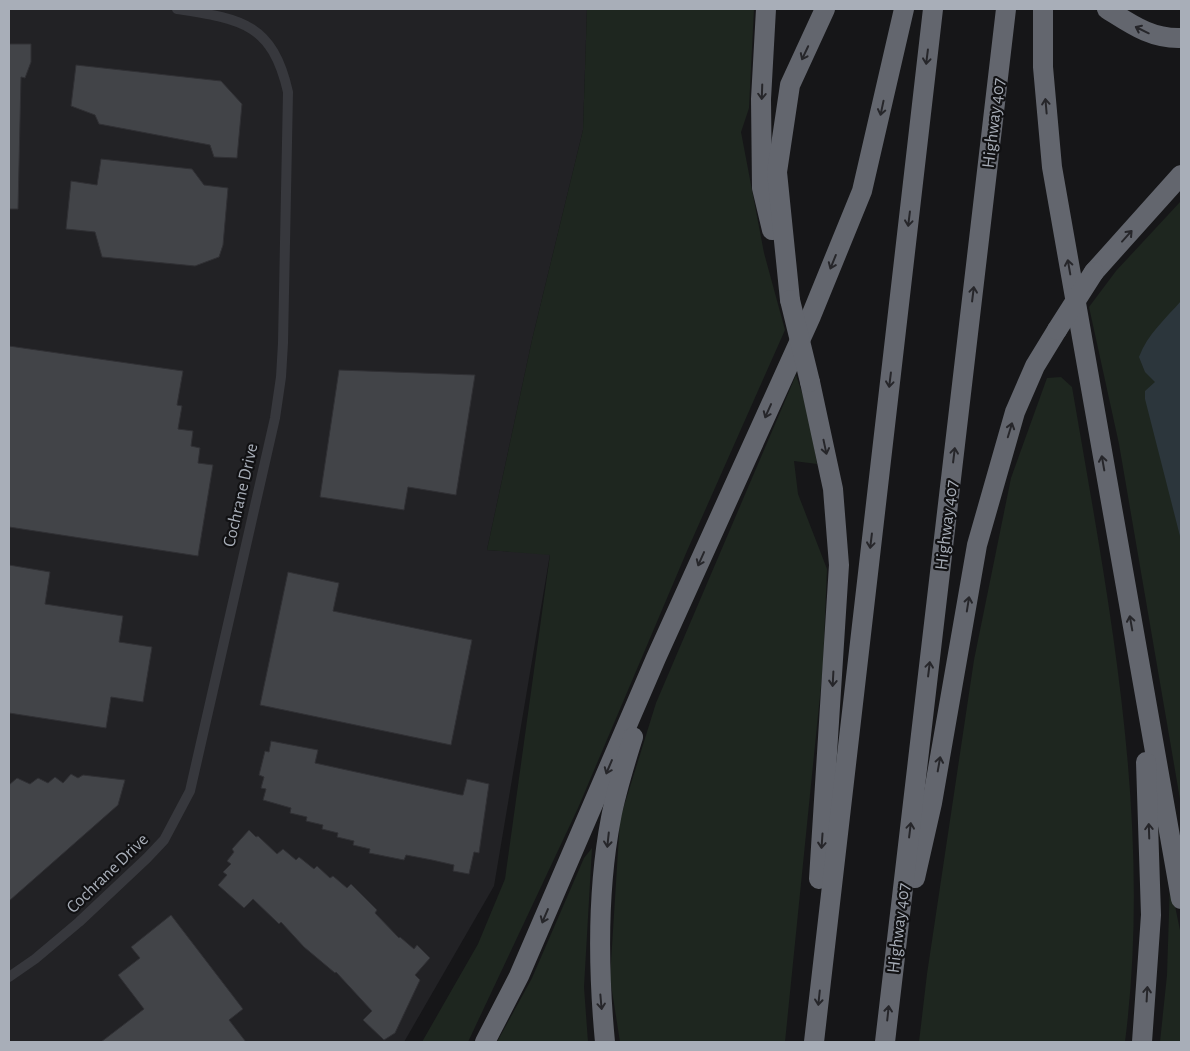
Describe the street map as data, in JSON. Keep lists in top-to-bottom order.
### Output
{
  "streets": {
    "highway": ["Highway 407"],
    "street": ["Cochrane Drive"]
  }
}
